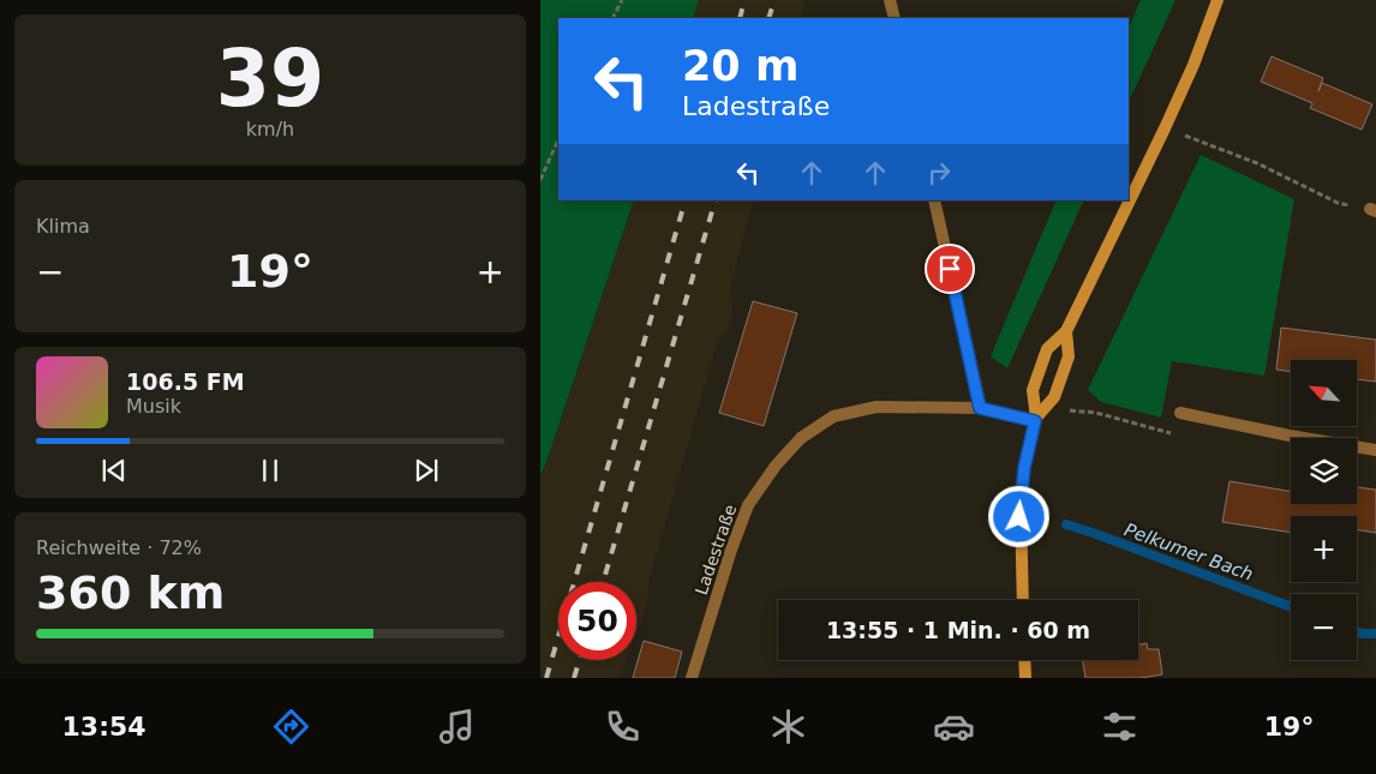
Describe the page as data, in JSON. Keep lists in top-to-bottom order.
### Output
{
  "streets": {
    "street": ["Ladestraße"]
  },
  "water": ["Pelkumer Bach"],
  "north": "top left",
  "page": {
    "tile": [
      ["39", "km/h"],
      "Klima",
      ["Reichweite · 72%", "360 km"]
    ],
    "turn": ["20 m", "Ladestraße"],
    "heat": ["−", "19°", "+"],
    "song": ["106.5 FM", "Musik"],
    "map_buttons": ["+", "−"],
    "limit": "50",
    "trip": "13:55 · 1 Min. · 60 m",
    "tabs": ["13:54", "19°"]
  }
}
